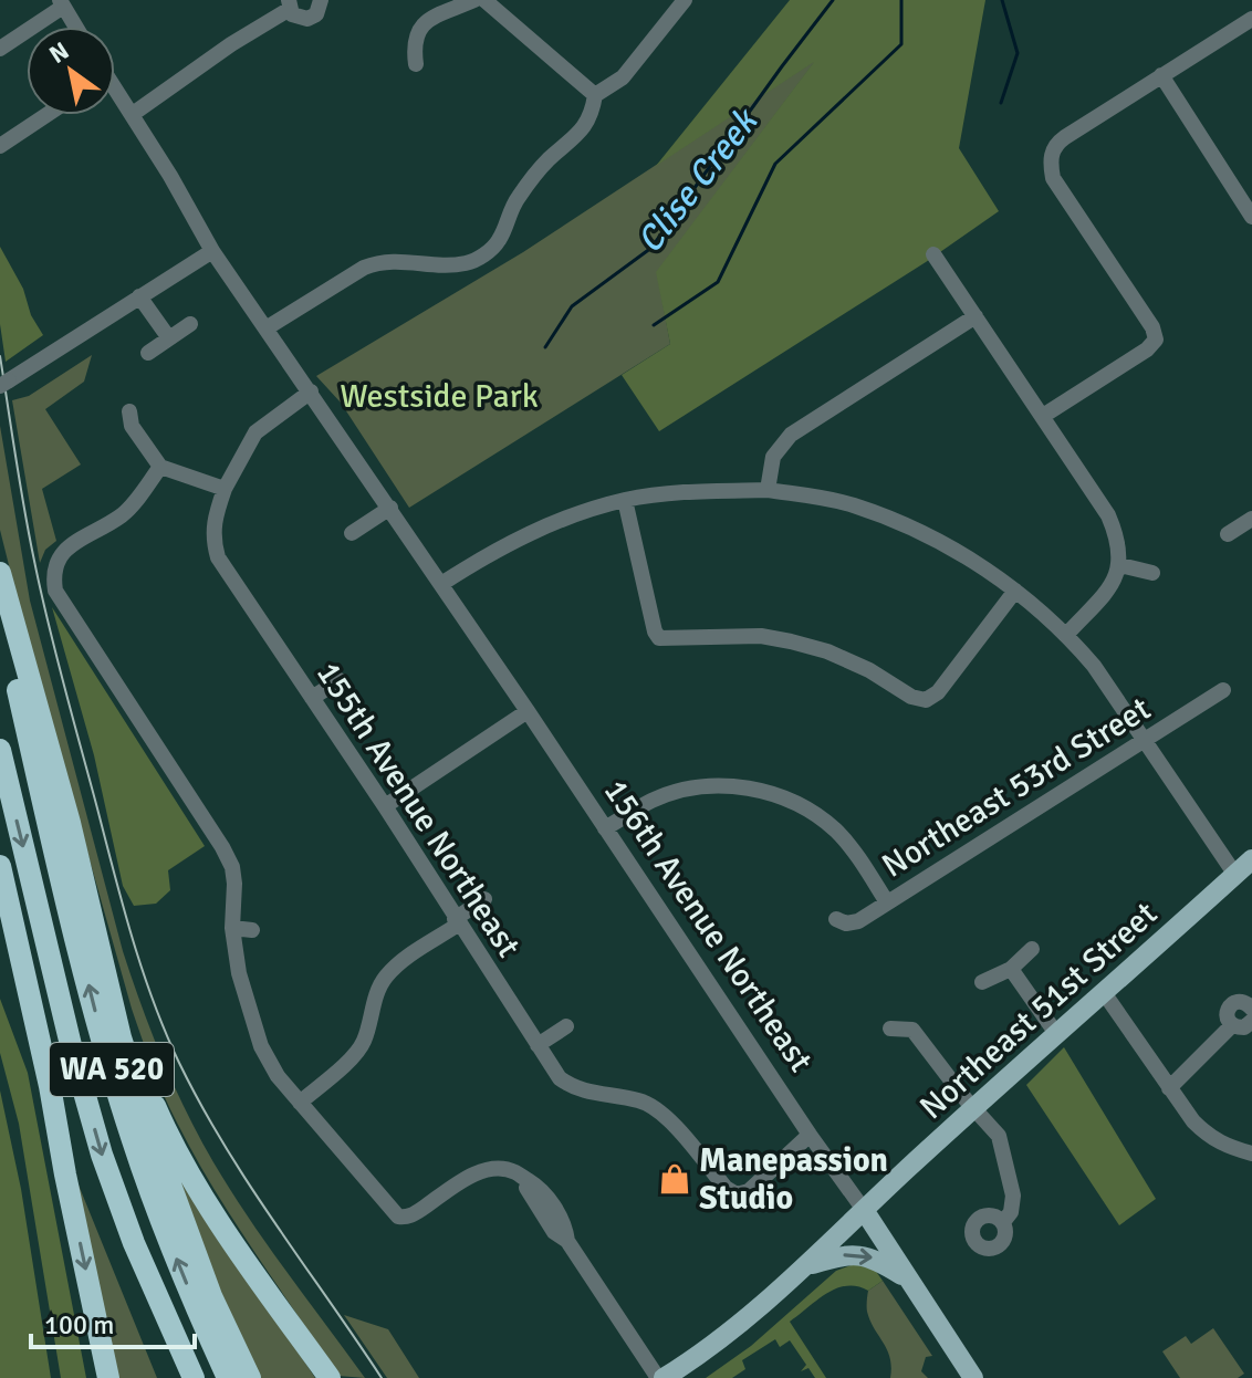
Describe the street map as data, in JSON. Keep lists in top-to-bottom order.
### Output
{
  "streets": {
    "highway": ["WA 520"],
    "main road": ["156th Avenue Northeast", "Northeast 51st Street"],
    "street": ["Northeast 53rd Street", "155th Avenue Northeast"]
  },
  "crossings": [
    ["155th Avenue Northeast", "156th Avenue Northeast"],
    ["156th Avenue Northeast", "Northeast 51st Street"]
  ],
  "water": ["Clise Creek"],
  "parks": ["Westside Park"],
  "places": {
    "shop": ["Manepassion Studio"]
  },
  "scale_bar": "100 m",
  "north": "top left"
}
